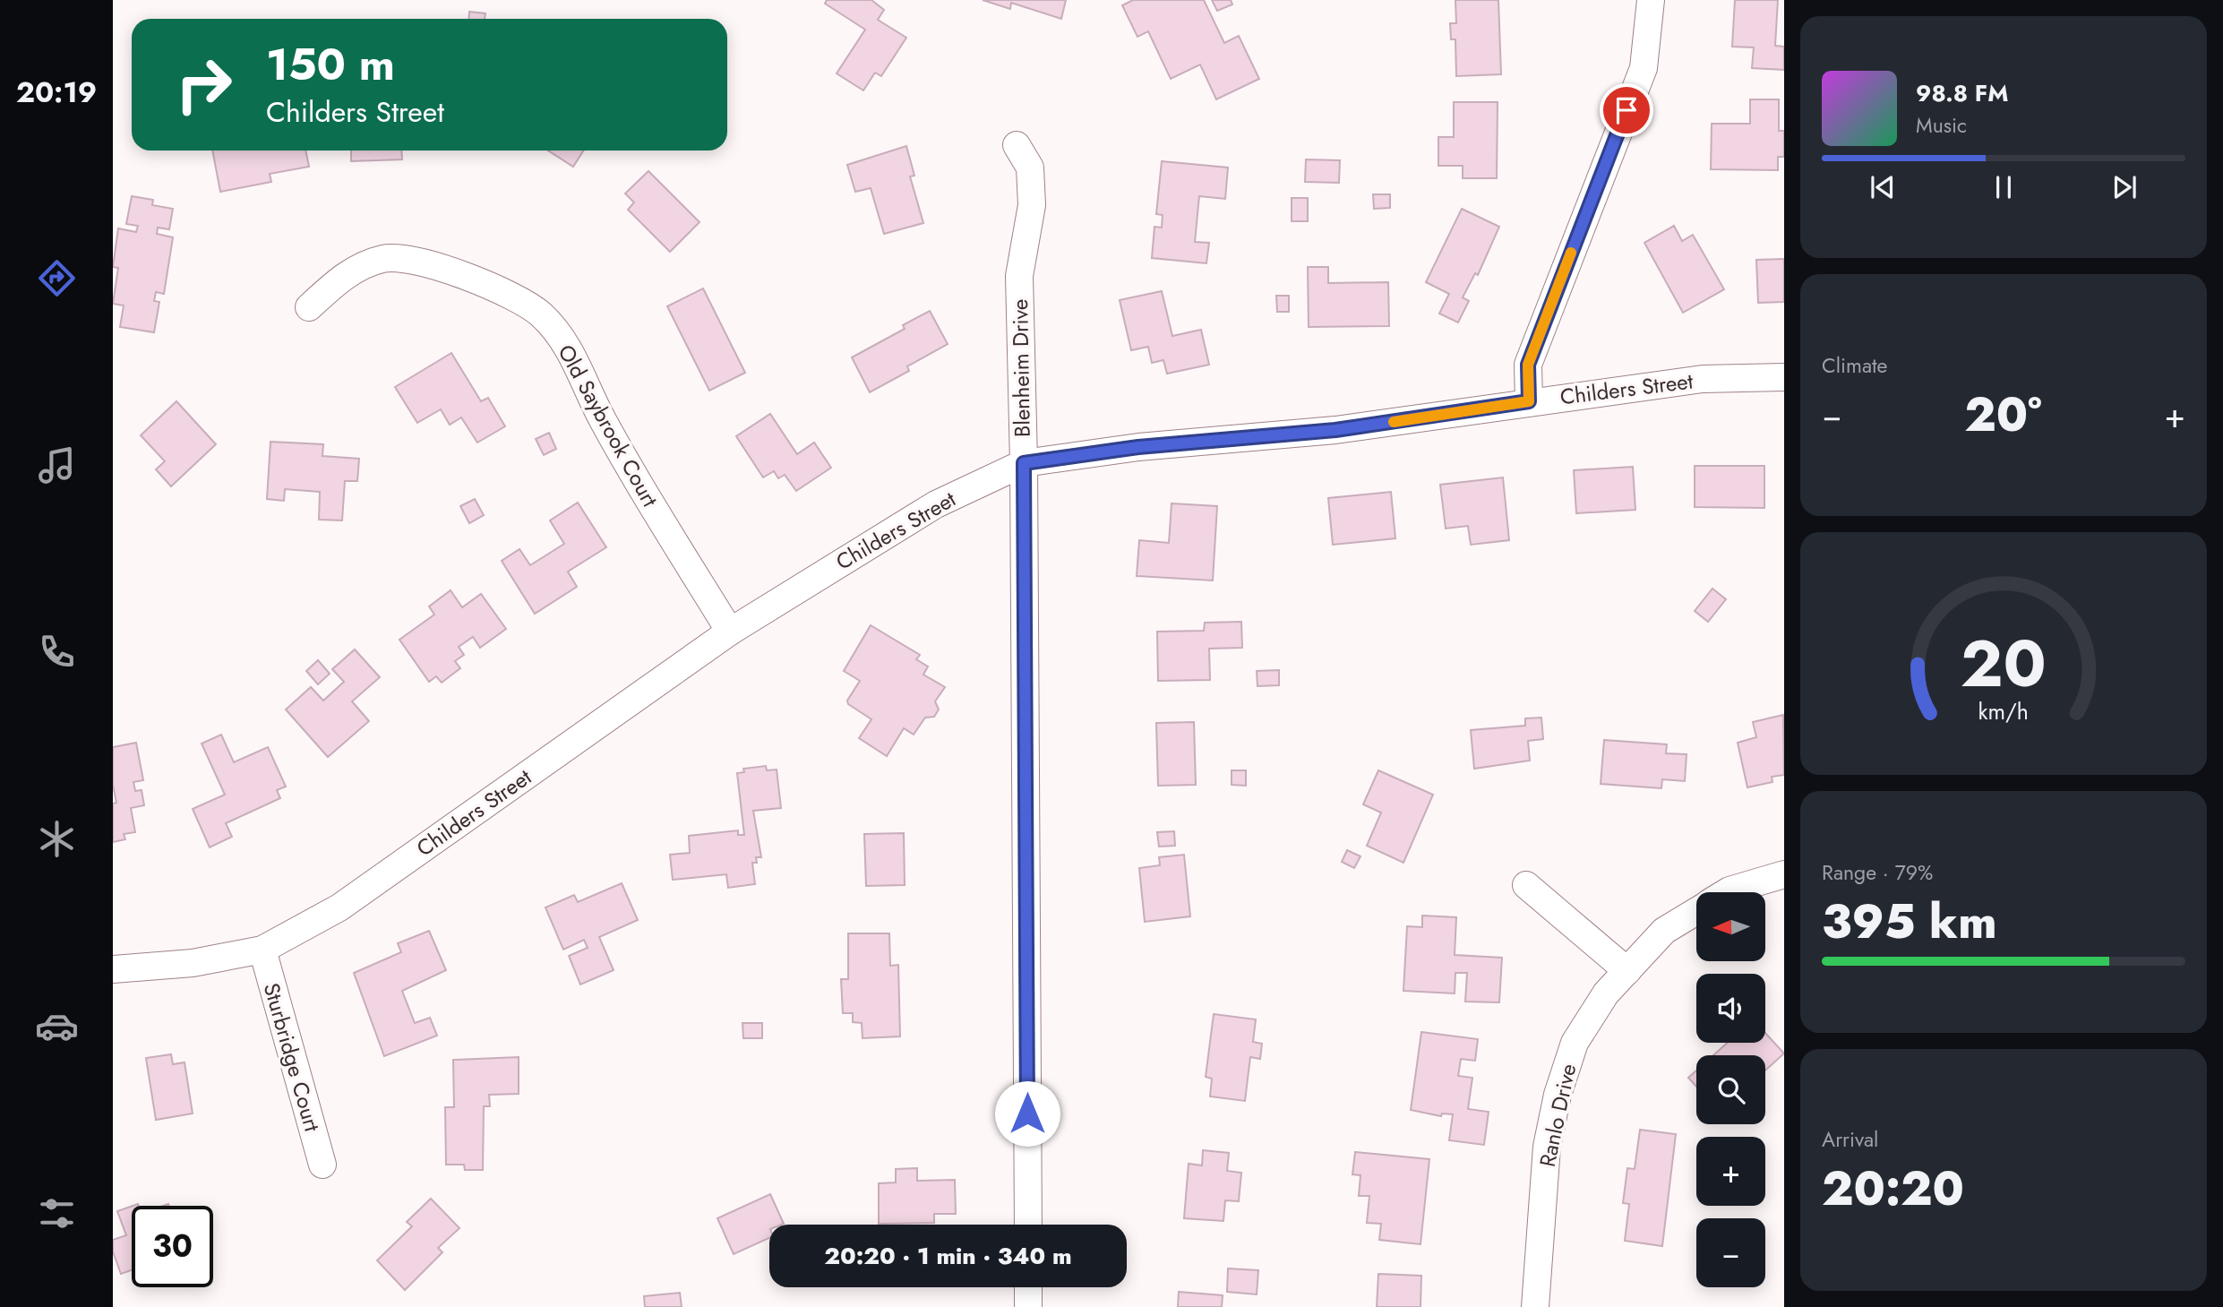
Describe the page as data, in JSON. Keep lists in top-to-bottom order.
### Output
{
  "streets": {
    "street": [
      "Blenheim Drive",
      "Childers Street",
      "Old Saybrook Court",
      "Sturbridge Court",
      "Ranlo Drive"
    ]
  },
  "crossings": [
    ["Blenheim Drive", "Childers Street"],
    ["Childers Street", "Old Saybrook Court"],
    ["Childers Street", "Sturbridge Court"]
  ],
  "north": "left",
  "page": {
    "tabs": "20:19",
    "turn": ["150 m", "Childers Street"],
    "song": ["98.8 FM", "Music"],
    "tile": [
      "Climate",
      ["Range · 79%", "395 km"],
      ["Arrival", "20:20"]
    ],
    "heat": ["−", "20°", "+"],
    "map_buttons": ["+", "−"],
    "limit": "30",
    "trip": "20:20 · 1 min · 340 m",
    "gauge": ["20", "km/h"]
  }
}
